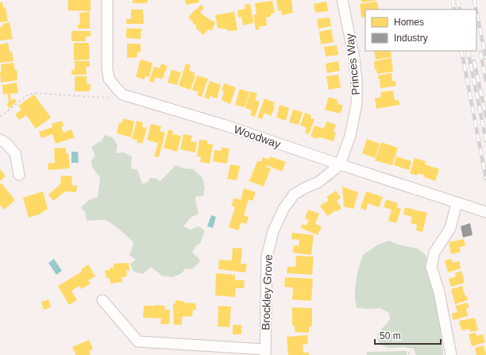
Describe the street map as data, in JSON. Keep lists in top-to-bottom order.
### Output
{
  "streets": {
    "street": ["Princes Way", "Woodway", "Brockley Grove"]
  },
  "crossings": [
    ["Princes Way", "Woodway"],
    ["Princes Way", "Brockley Grove"],
    ["Woodway", "Brockley Grove"]
  ],
  "legend": ["Homes", "Industry"],
  "scale_bar": "50 m"
}
